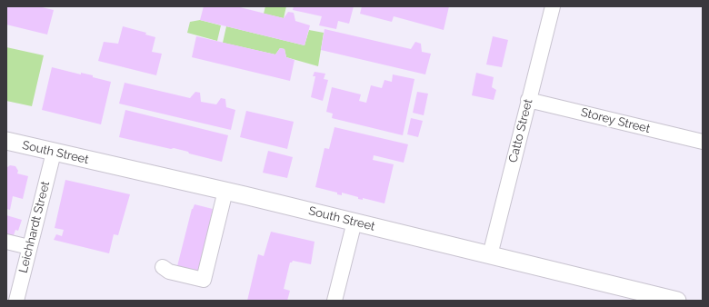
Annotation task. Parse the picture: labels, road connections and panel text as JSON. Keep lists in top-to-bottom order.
{
  "streets": {
    "street": [
      "Storey Street",
      "Catto Street",
      "South Street",
      "Leichhardt Street"
    ]
  },
  "crossings": [
    ["Storey Street", "Catto Street"],
    ["Catto Street", "South Street"],
    ["South Street", "Leichhardt Street"]
  ]
}
